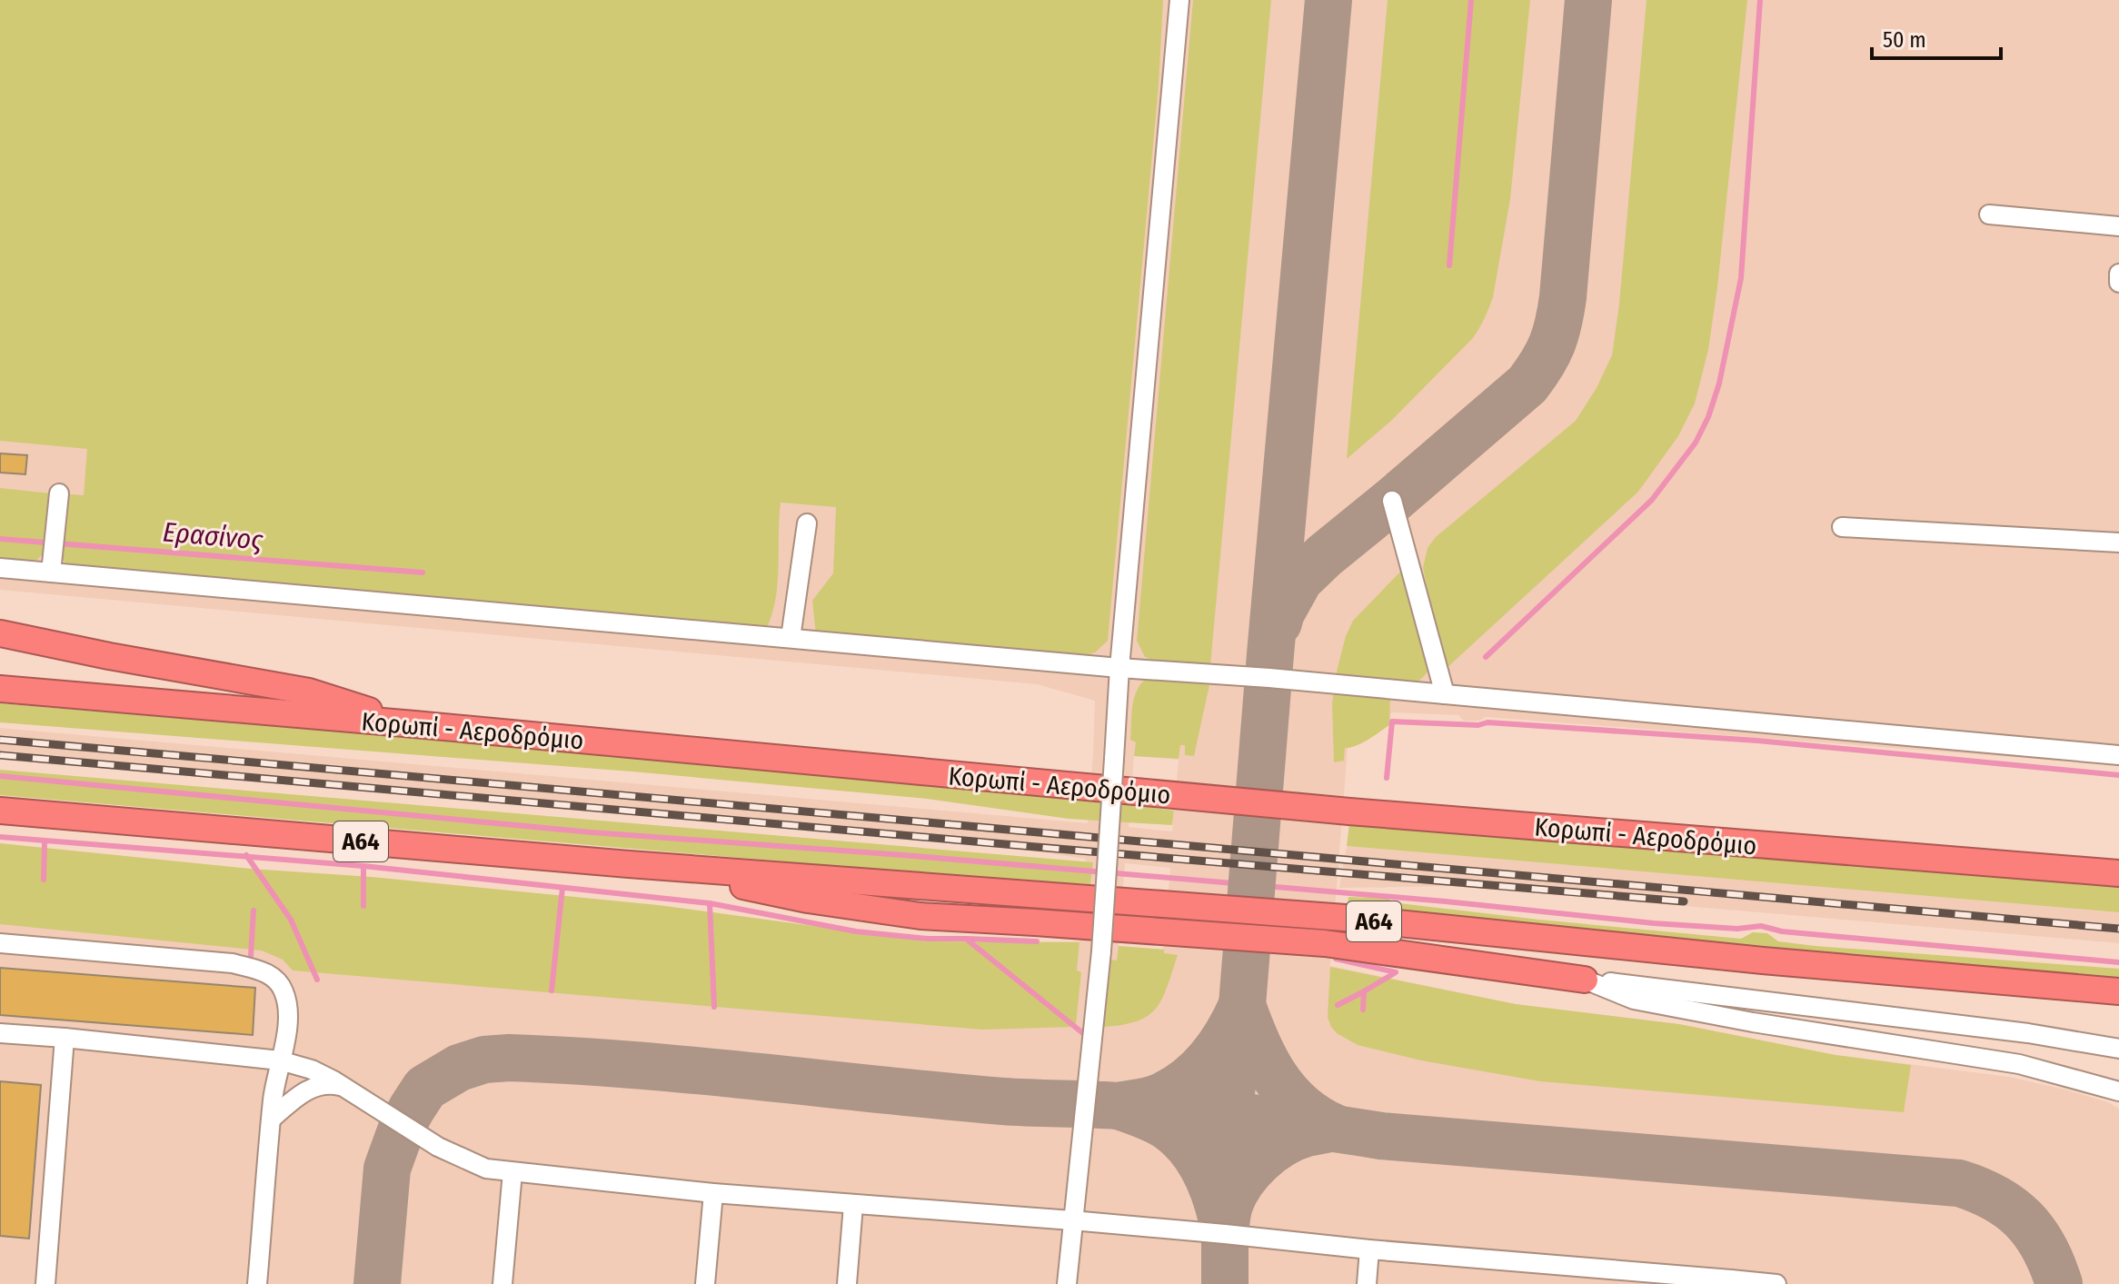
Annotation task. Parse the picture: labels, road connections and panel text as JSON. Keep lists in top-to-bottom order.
{
  "streets": {
    "highway": ["Κορωπί - Αεροδρόμιο", "Α64"]
  },
  "water": ["Ερασίνος"],
  "scale_bar": "50 m"
}
